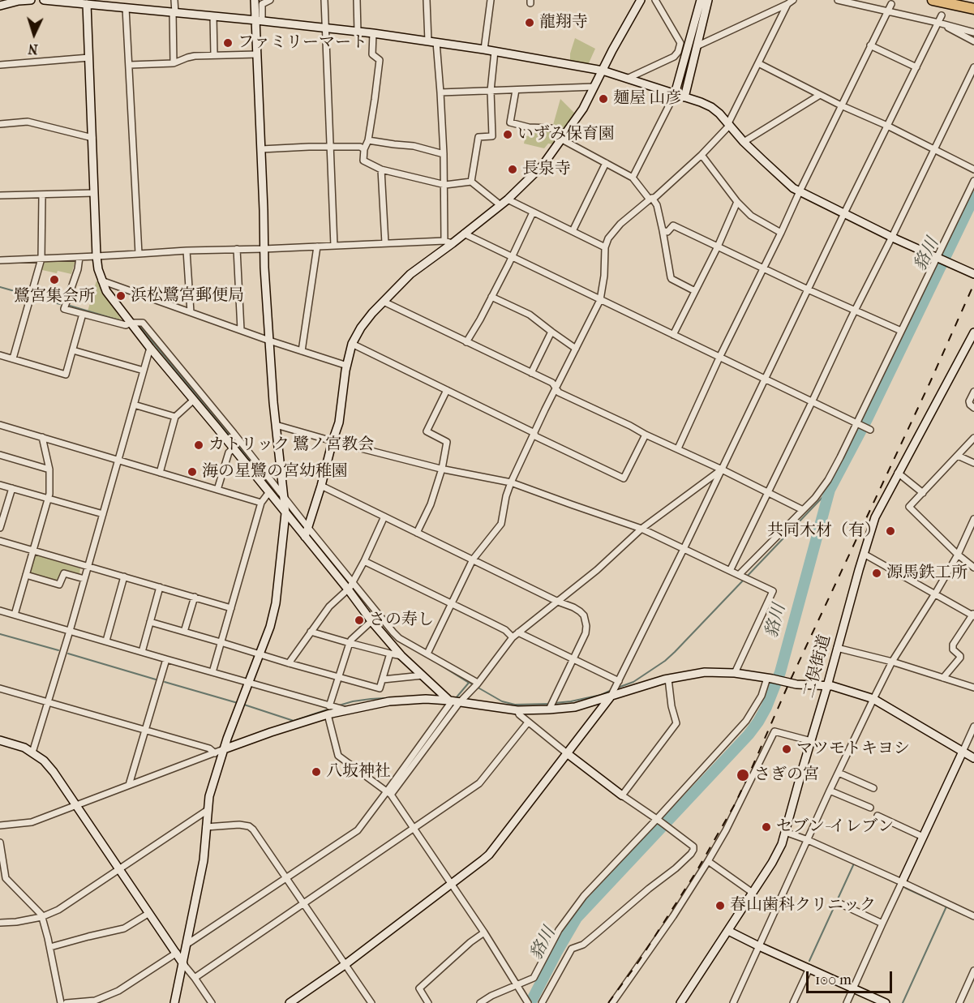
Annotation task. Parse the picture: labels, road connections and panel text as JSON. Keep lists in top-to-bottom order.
{
  "streets": {
    "street": ["二俣街道"]
  },
  "water": ["貉川"],
  "places": [
    "龍翔寺",
    "ファミリーマート",
    "麺屋 山彦",
    "いずみ保育園",
    "長泉寺",
    "鷺宮集会所",
    "浜松鷺宮郵便局",
    "カトリック 鷺ノ宮教会",
    "海の星鷺の宮幼稚園",
    "共同木材（有）",
    "源馬鉄工所",
    "さの寿し",
    "マツモトキヨシ",
    "八坂神社",
    "さぎの宮",
    "セブン-イレブン",
    "春山歯科クリニック"
  ],
  "scale_bar": "100 m",
  "north": "bottom"
}
